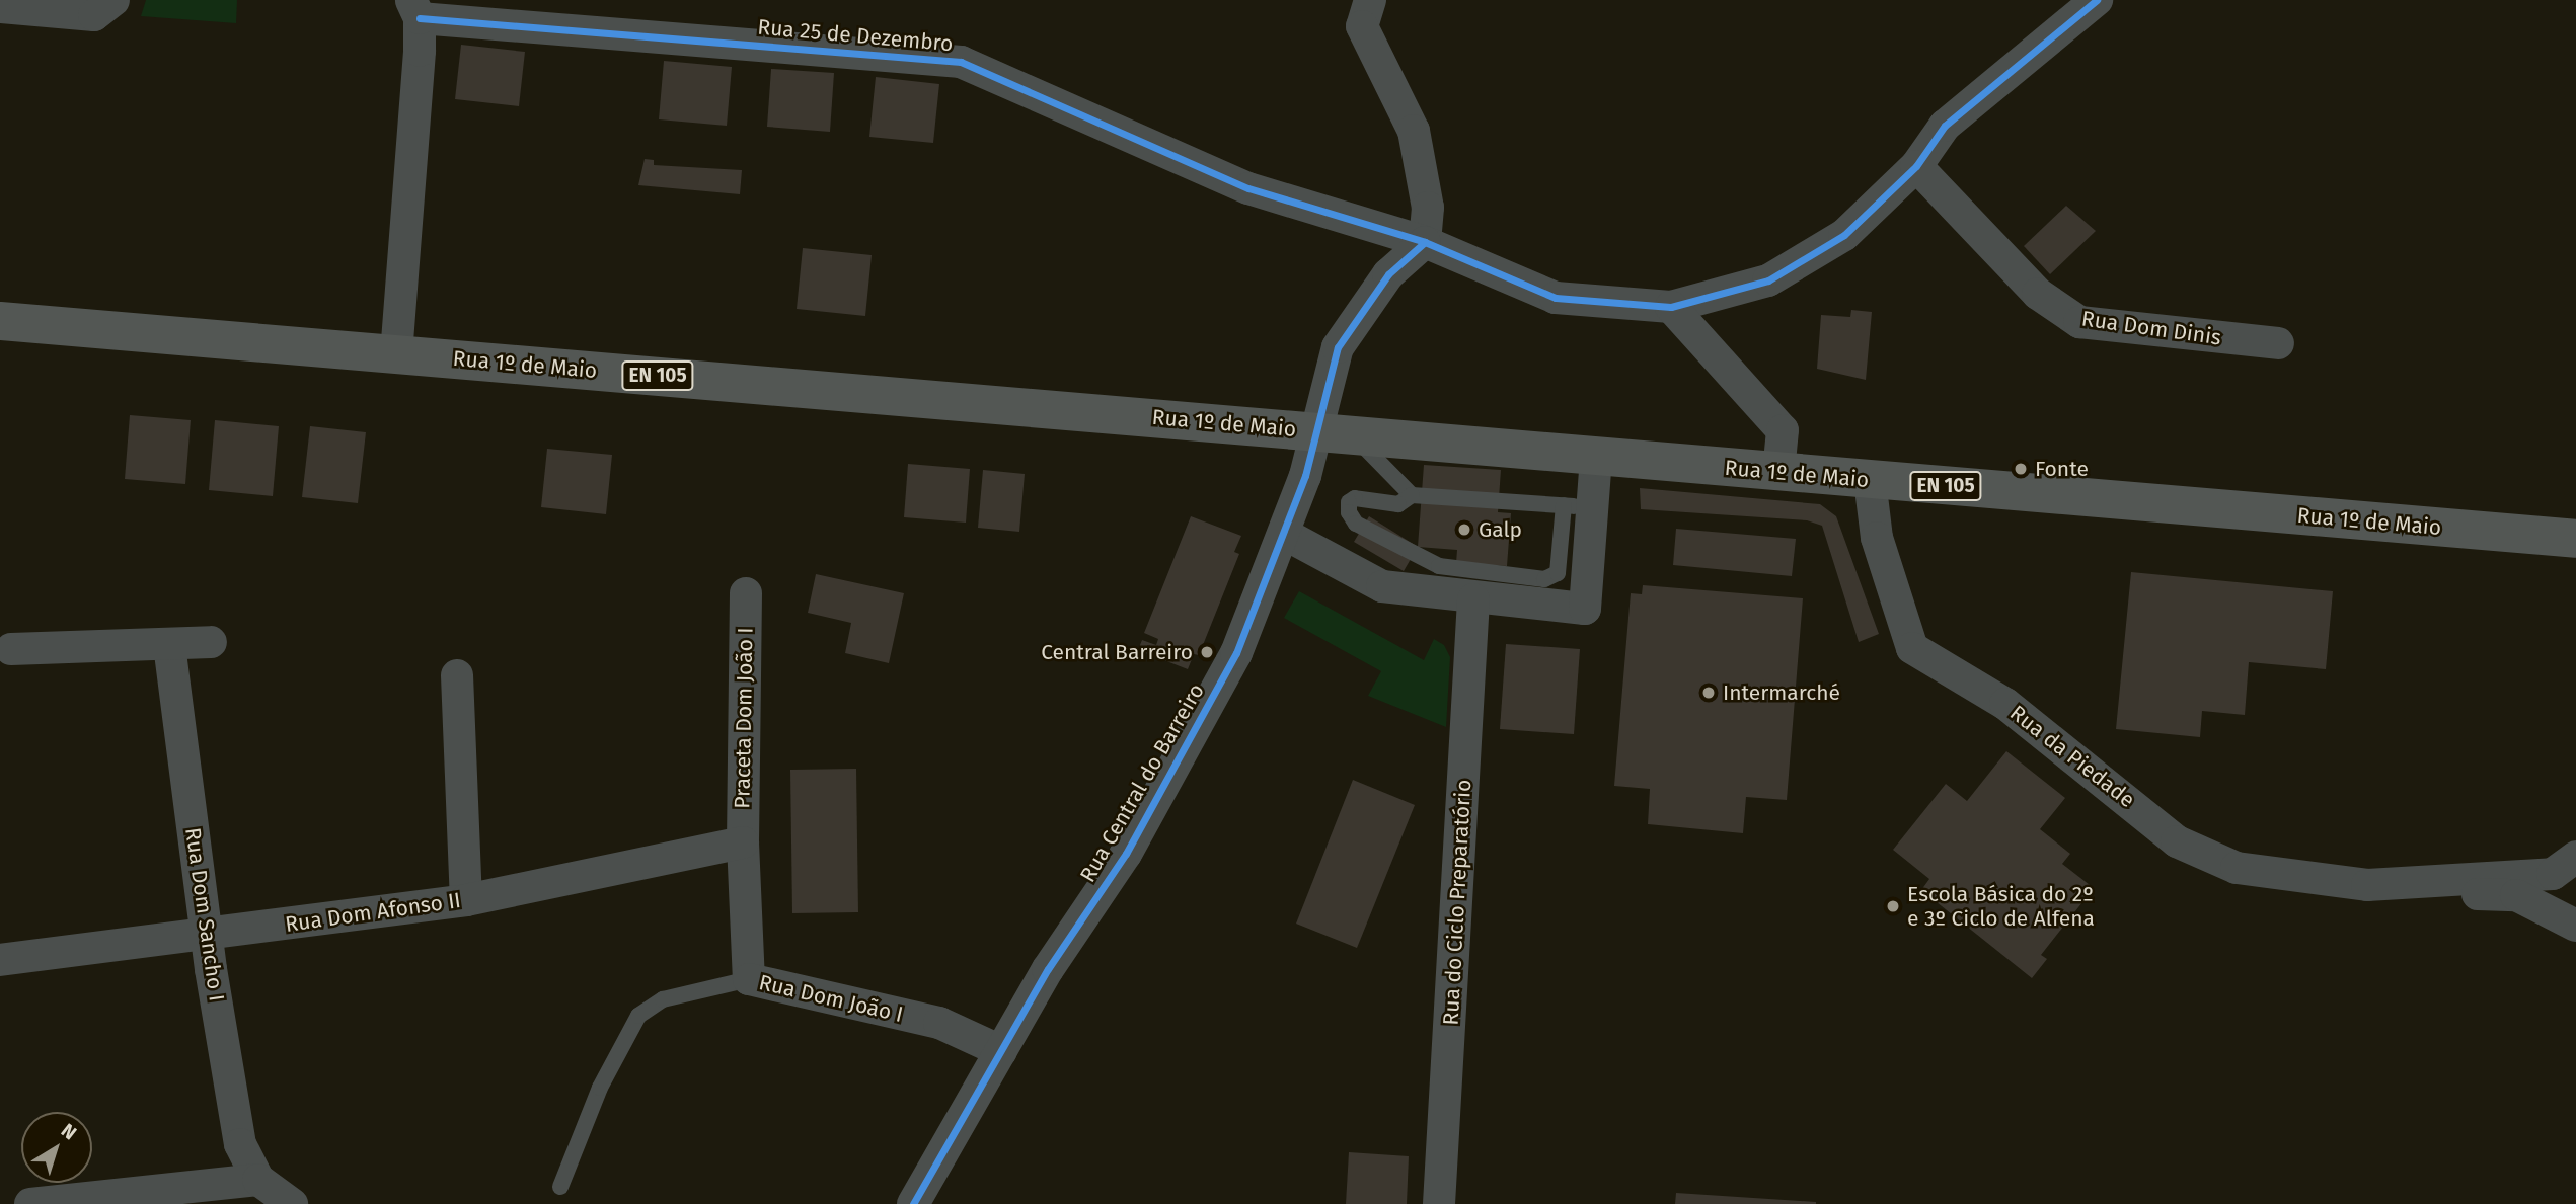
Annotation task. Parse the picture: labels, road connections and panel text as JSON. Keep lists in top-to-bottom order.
{
  "streets": {
    "main road": ["Rua 1º de Maio", "EN 105"],
    "street": [
      "Rua 25 de Dezembro",
      "Rua Dom Dinis",
      "Praceta Dom João I",
      "Rua da Piedade",
      "Rua Central do Barreiro",
      "Rua do Ciclo Preparatório",
      "Rua Dom Afonso II",
      "Rua Dom Sancho I",
      "Rua Dom João I"
    ]
  },
  "crossings": [
    ["Rua 25 de Dezembro", "Rua Dom Dinis"],
    ["Rua 25 de Dezembro", "Rua 1º de Maio"],
    ["Rua 25 de Dezembro", "Rua Central do Barreiro"],
    ["Rua 1º de Maio", "Rua da Piedade"],
    ["Rua 1º de Maio", "Rua Central do Barreiro"],
    ["Praceta Dom João I", "Rua Dom Afonso II"],
    ["Praceta Dom João I", "Rua Dom João I"],
    ["Rua Central do Barreiro", "Rua Dom João I"],
    ["Rua Dom Afonso II", "Rua Dom Sancho I"],
    ["Rua Dom Afonso II", "Rua Dom João I"]
  ],
  "places": [
    "Fonte",
    "Galp",
    "Central Barreiro",
    "Intermarché",
    "Escola Básica do 2º e 3º Ciclo de Alfena"
  ],
  "north": "top right"
}
